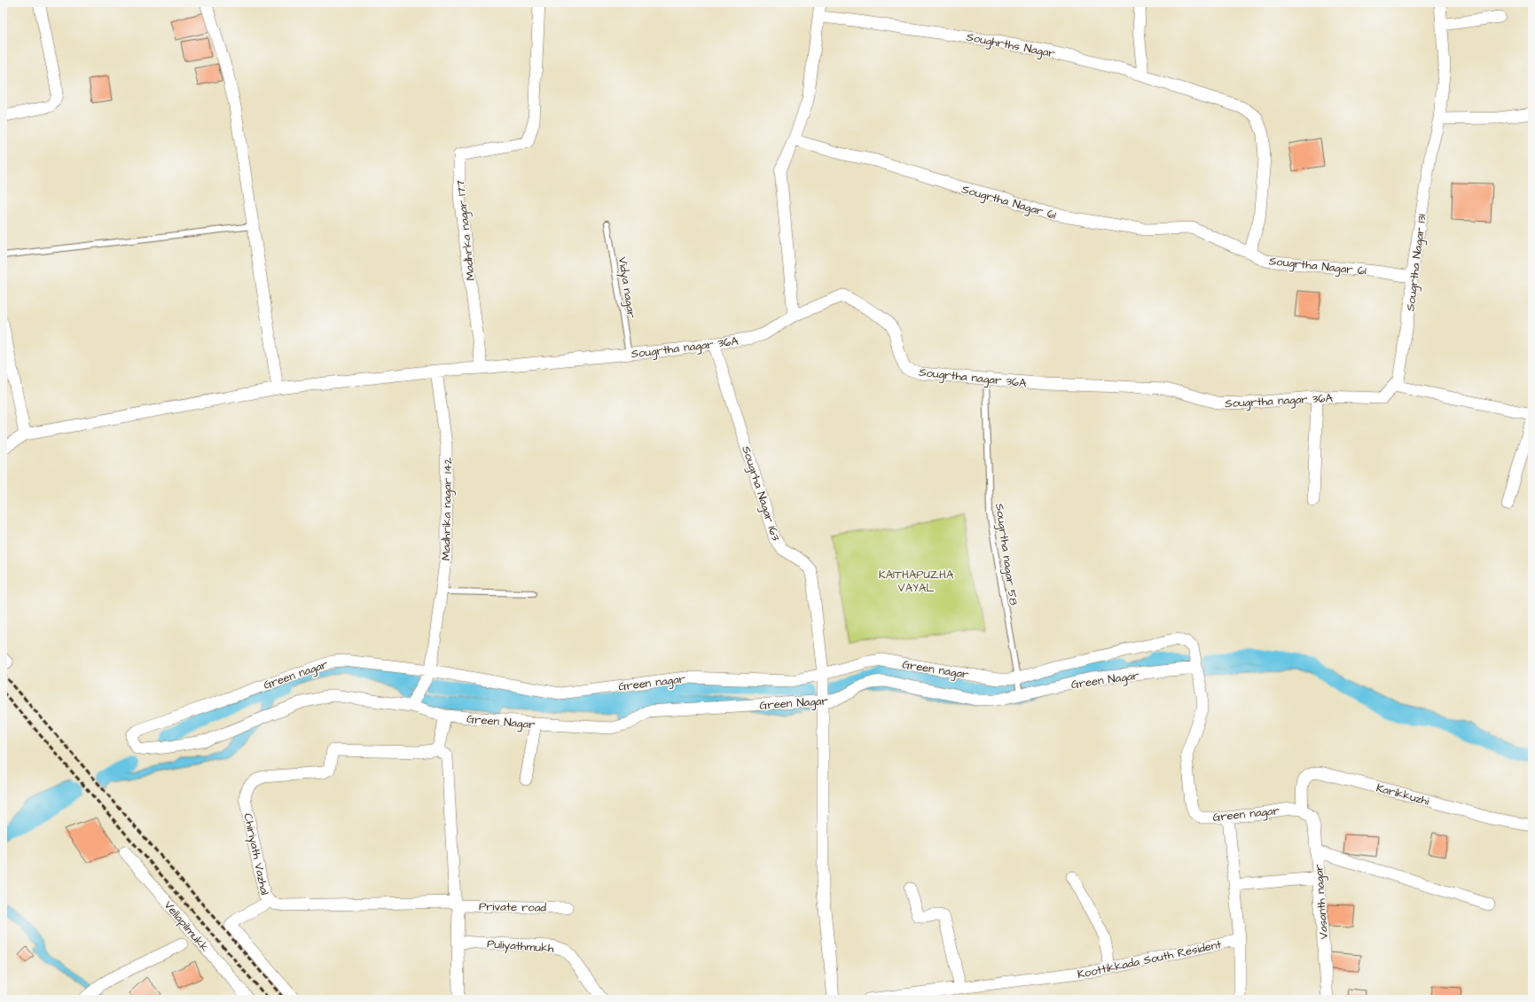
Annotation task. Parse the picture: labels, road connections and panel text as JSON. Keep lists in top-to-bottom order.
{
  "streets": {
    "street": [
      "Soughrths Nagar",
      "Sougrtha Nagar 61",
      "Madhrka nagar 177",
      "Sougrtha Nagar 131",
      "Sougrtha nagar 36A",
      "Sougrha Nagar 163",
      "Madhrika nagar 142",
      "Green nagar",
      "Green Nagar",
      "Karikkuzhi",
      "Chiriyath Vazhal",
      "Vasanth nagar",
      "Private road",
      "Vellapilmukk",
      "Puliyathmukh",
      "Koottikkada South Resident"
    ],
    "lane": ["Vidya nagar", "Sougrtha nagar 58"]
  },
  "crossings": [
    ["Soughrths Nagar", "Sougrtha Nagar 61"],
    ["Sougrtha Nagar 61", "Sougrtha Nagar 131"],
    ["Madhrka nagar 177", "Sougrtha nagar 36A"],
    ["Sougrtha Nagar 131", "Sougrtha nagar 36A"],
    ["Vidya nagar", "Sougrtha nagar 36A"],
    ["Sougrtha nagar 36A", "Sougrha Nagar 163"],
    ["Sougrtha nagar 36A", "Madhrika nagar 142"],
    ["Sougrtha nagar 36A", "Sougrtha nagar 58"],
    ["Sougrha Nagar 163", "Green nagar"],
    ["Sougrha Nagar 163", "Green Nagar"],
    ["Madhrika nagar 142", "Green nagar"],
    ["Madhrika nagar 142", "Green Nagar"],
    ["Sougrtha nagar 58", "Green nagar"],
    ["Green nagar", "Green Nagar"],
    ["Green nagar", "Karikkuzhi"],
    ["Green nagar", "Vasanth nagar"],
    ["Karikkuzhi", "Vasanth nagar"],
    ["Chiriyath Vazhal", "Private road"]
  ],
  "parks": ["KAITHAPUZHA VAYAL"]
}
